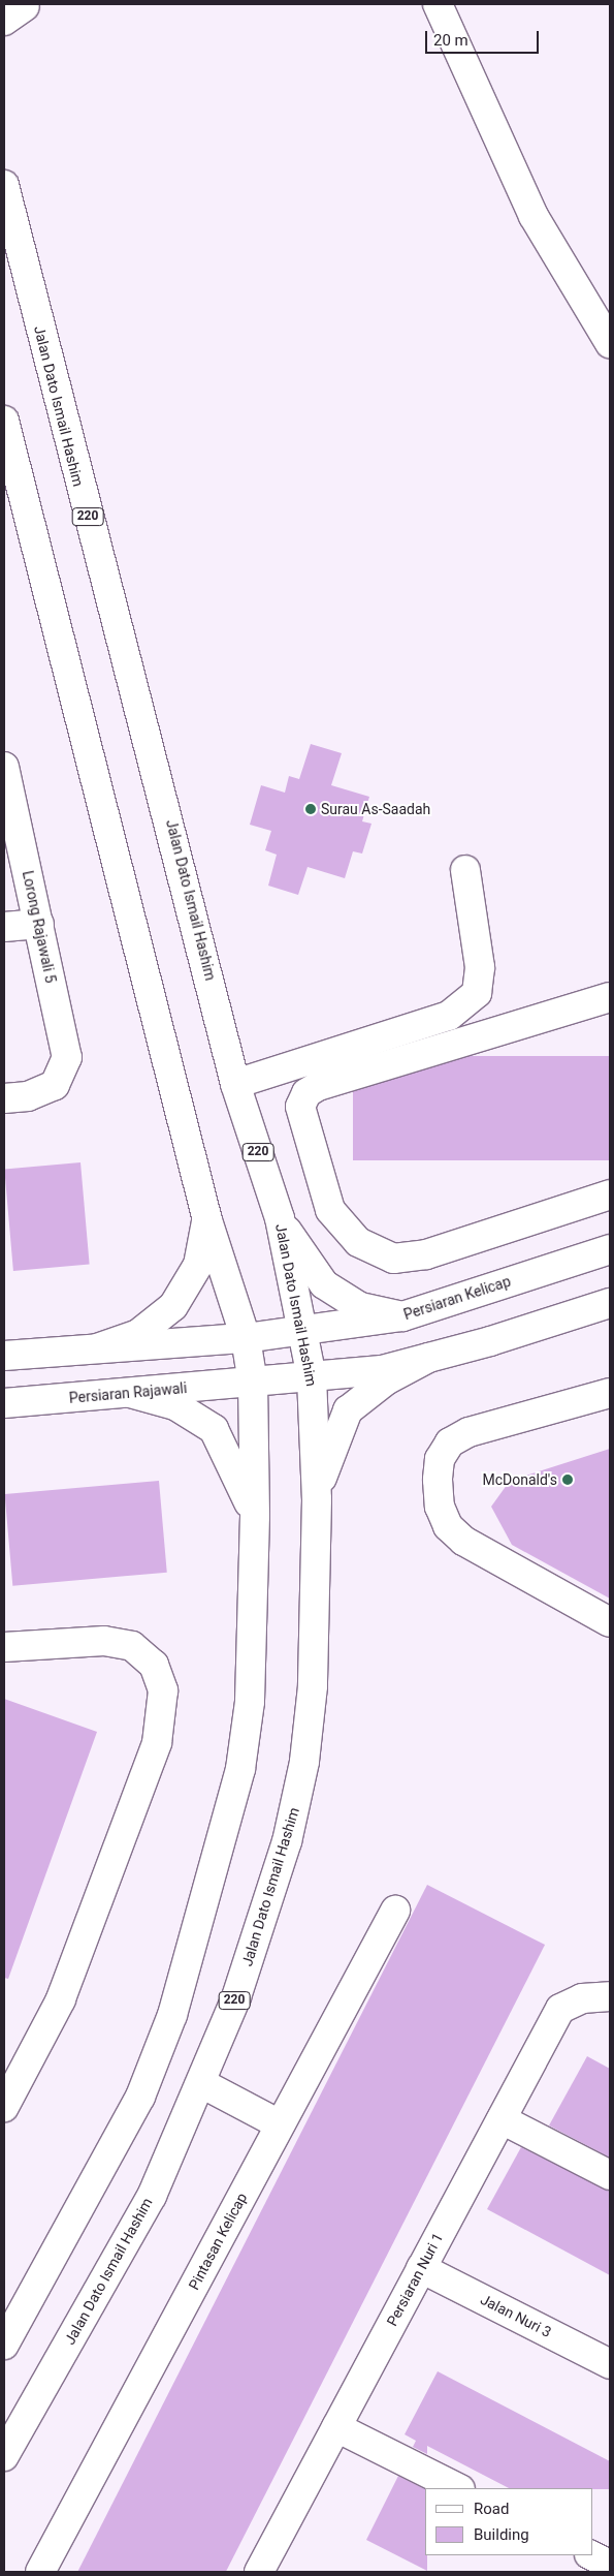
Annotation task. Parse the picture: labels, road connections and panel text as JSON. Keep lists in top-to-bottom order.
{
  "streets": {
    "main road": [
      "Jalan Dato Ismail Hashim",
      "220",
      "Lorong Rajawali 5",
      "Persiaran Kelicap",
      "Persiaran Rajawali",
      "Pintasan Kelicap",
      "Persiaran Nuri 1",
      "Jalan Nuri 3"
    ]
  },
  "crossings": [
    ["Jalan Dato Ismail Hashim", "Persiaran Kelicap"],
    ["Jalan Dato Ismail Hashim", "Persiaran Rajawali"],
    ["Persiaran Nuri 1", "Jalan Nuri 3"]
  ],
  "places": ["Surau As-Saadah", "McDonald's"],
  "legend": ["Road", "Building"],
  "scale_bar": "20 m"
}
